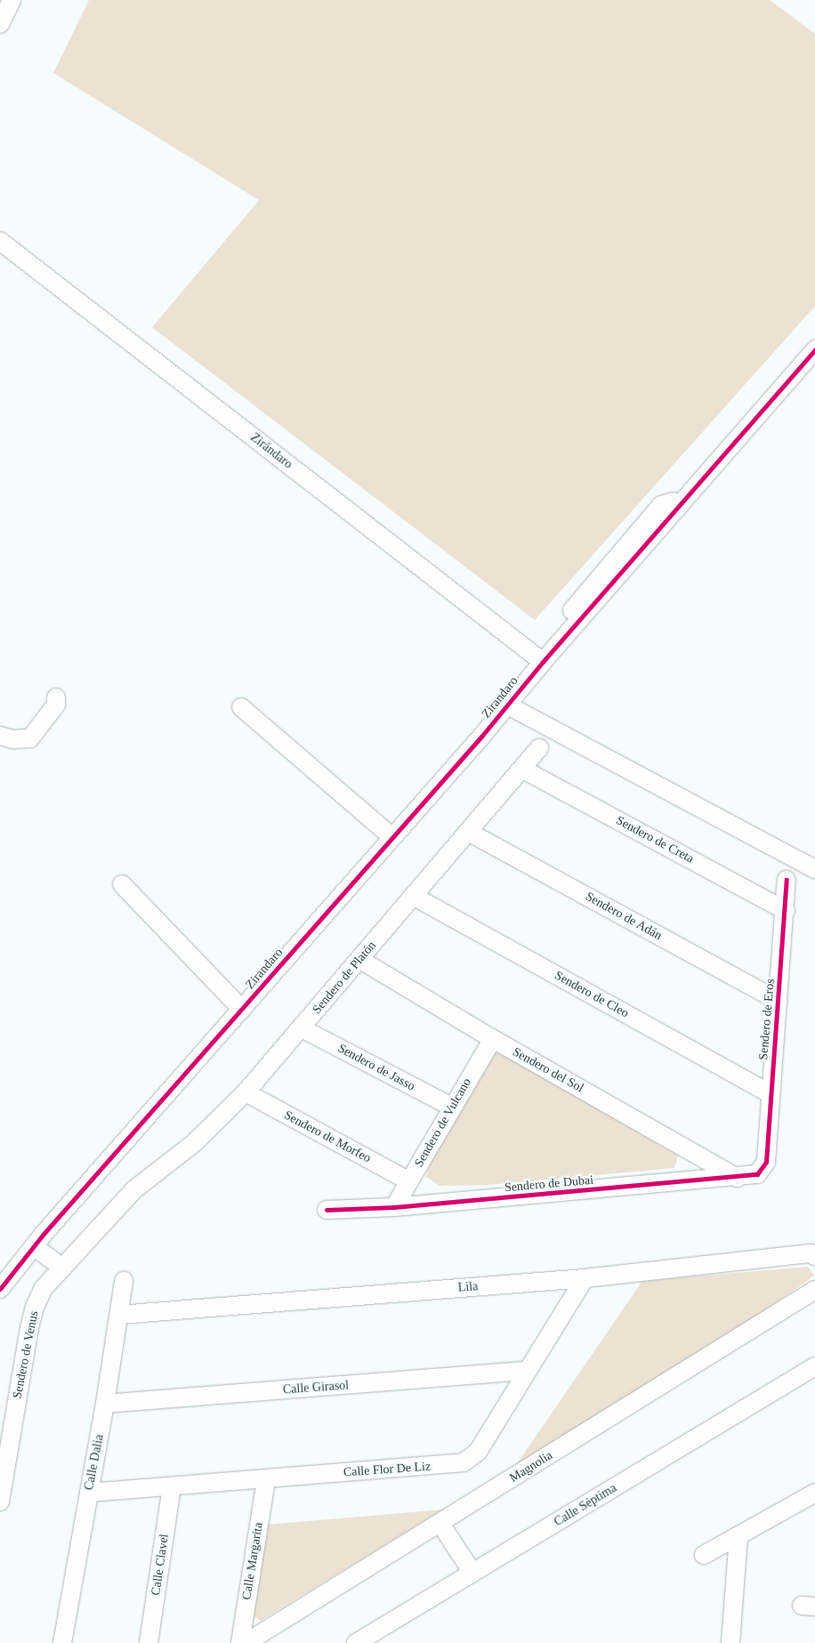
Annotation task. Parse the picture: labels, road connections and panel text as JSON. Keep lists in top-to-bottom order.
{
  "streets": {
    "street": [
      "Zirándaro",
      "Zirandaro",
      "Sendero de Creta",
      "Sendero de Adán",
      "Sendero de Platón",
      "Sendero de Cleo",
      "Sendero de Eros",
      "Sendero de Jasso",
      "Sendero del Sol",
      "Sendero de Vulcano",
      "Sendero de Morfeo",
      "Sendero de Dubai",
      "Lila",
      "Sendero de Venus",
      "Calle Girasol",
      "Calle Dalia",
      "Magnolia",
      "Calle Flor De Liz",
      "Calle Séptima",
      "Calle Margarita",
      "Calle Clavel"
    ]
  },
  "crossings": [
    ["Zirándaro", "Zirandaro"],
    ["Sendero de Creta", "Sendero de Platón"],
    ["Sendero de Creta", "Sendero de Eros"],
    ["Sendero de Adán", "Sendero de Platón"],
    ["Sendero de Adán", "Sendero de Eros"],
    ["Sendero de Platón", "Sendero de Cleo"],
    ["Sendero de Platón", "Sendero de Jasso"],
    ["Sendero de Platón", "Sendero del Sol"],
    ["Sendero de Platón", "Sendero de Morfeo"],
    ["Sendero de Platón", "Sendero de Venus"],
    ["Sendero de Cleo", "Sendero de Eros"],
    ["Sendero de Eros", "Sendero de Dubai"],
    ["Sendero de Jasso", "Sendero de Vulcano"],
    ["Sendero del Sol", "Sendero de Vulcano"],
    ["Sendero del Sol", "Sendero de Dubai"],
    ["Sendero de Vulcano", "Sendero de Morfeo"],
    ["Sendero de Vulcano", "Sendero de Dubai"],
    ["Lila", "Calle Dalia"],
    ["Lila", "Calle Flor De Liz"],
    ["Calle Girasol", "Calle Dalia"],
    ["Calle Girasol", "Calle Flor De Liz"],
    ["Calle Dalia", "Calle Flor De Liz"],
    ["Calle Flor De Liz", "Calle Margarita"],
    ["Calle Flor De Liz", "Calle Clavel"]
  ]
}
